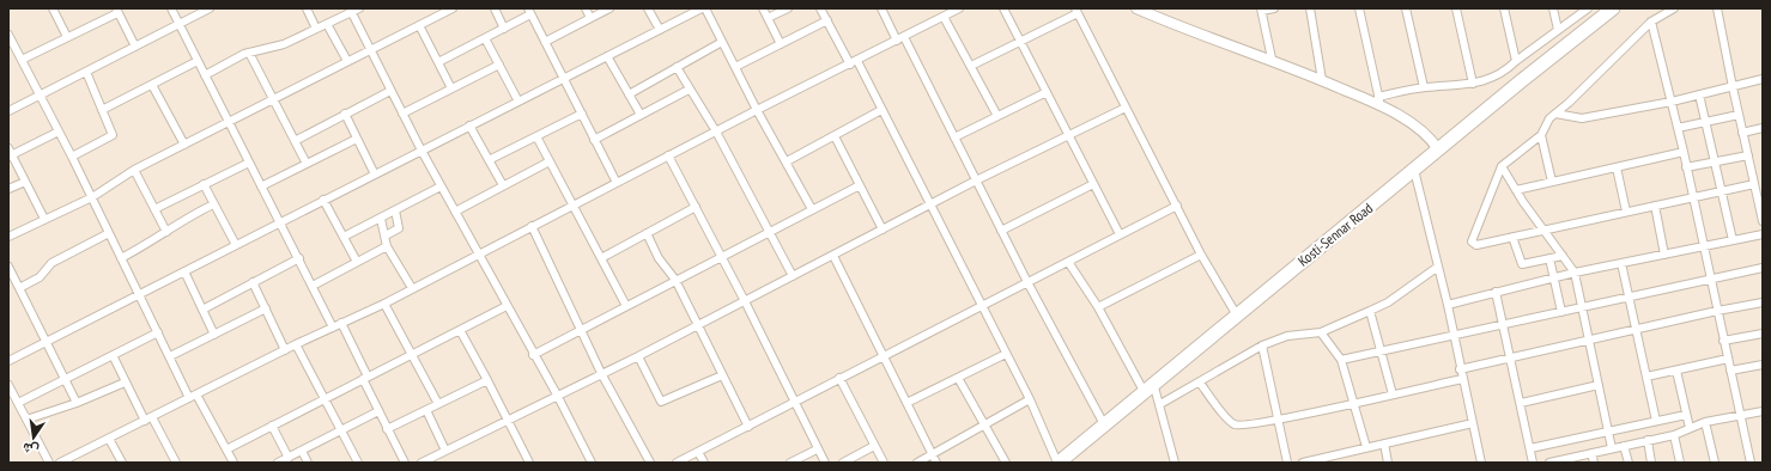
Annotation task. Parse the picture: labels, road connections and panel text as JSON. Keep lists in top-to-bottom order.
{
  "streets": {
    "highway": ["Kosti-Sennar Road"]
  },
  "north": "bottom"
}
